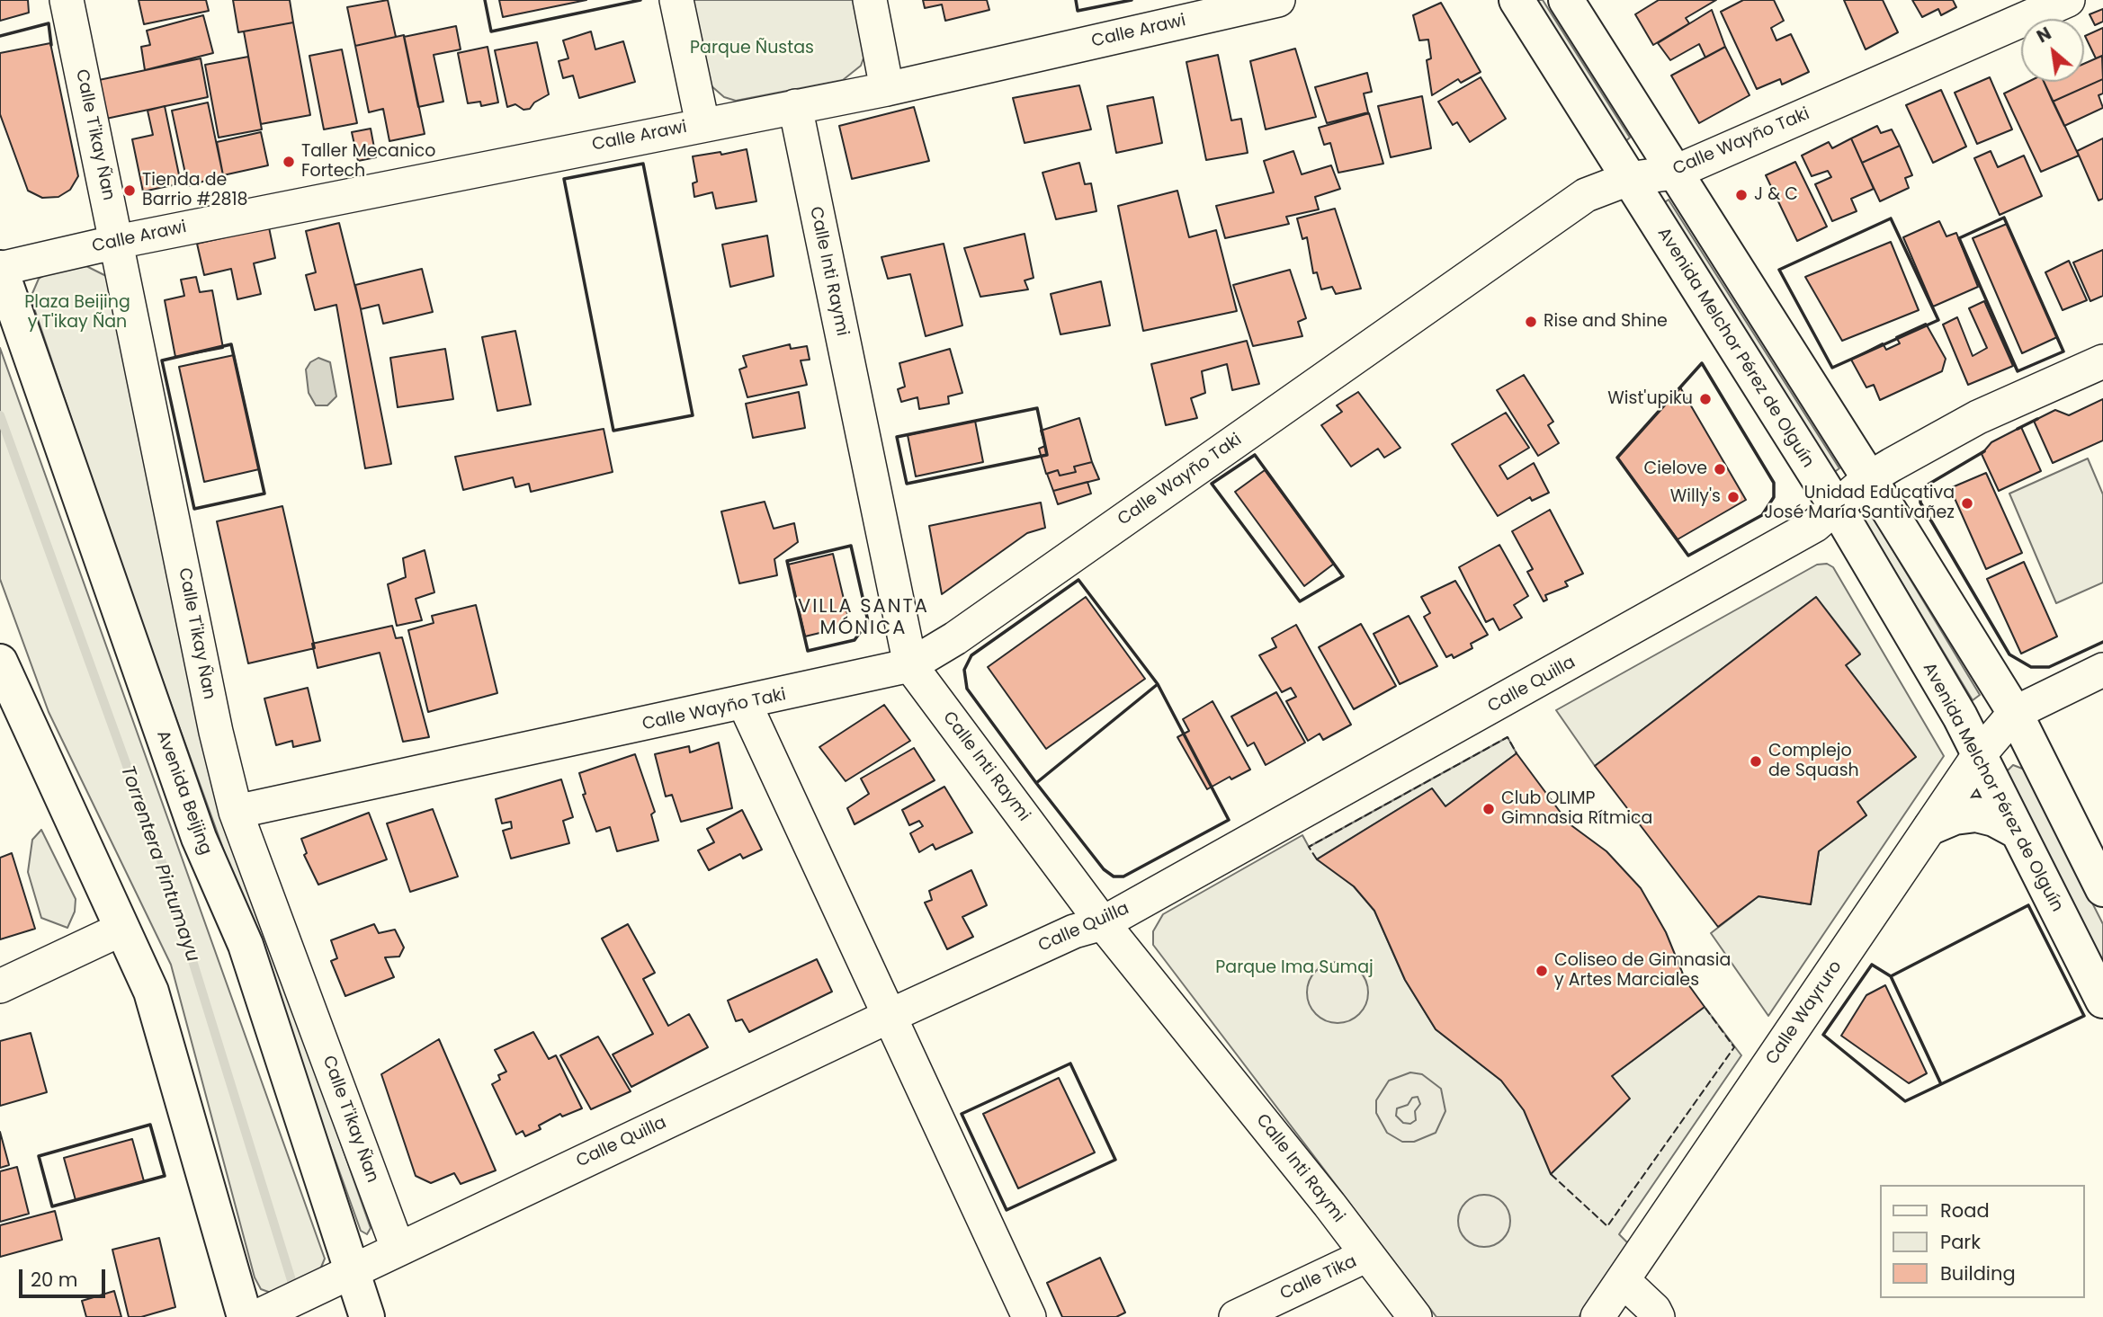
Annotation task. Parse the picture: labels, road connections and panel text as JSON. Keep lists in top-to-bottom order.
{
  "streets": {
    "main road": ["Avenida Melchor Pérez de Olguín", "Avenida Beijing"],
    "street": [
      "Calle Arawi",
      "Calle T'ikay Ñan",
      "Calle Wayño Taki",
      "Calle Inti Raymi",
      "Calle Quilla",
      "Calle Wayruro",
      "Calle Tika"
    ]
  },
  "crossings": [
    ["Calle Arawi", "Calle T'ikay Ñan"],
    ["Calle Arawi", "Calle Inti Raymi"],
    ["Calle Arawi", "Avenida Beijing"],
    ["Calle T'ikay Ñan", "Calle Wayño Taki"],
    ["Calle T'ikay Ñan", "Calle Quilla"],
    ["Calle Wayño Taki", "Calle Inti Raymi"],
    ["Calle Wayño Taki", "Avenida Melchor Pérez de Olguín"],
    ["Calle Inti Raymi", "Calle Quilla"],
    ["Calle Inti Raymi", "Calle Tika"],
    ["Avenida Melchor Pérez de Olguín", "Calle Quilla"],
    ["Avenida Melchor Pérez de Olguín", "Calle Wayruro"],
    ["Calle Quilla", "Avenida Beijing"]
  ],
  "districts": ["VILLA SANTA MÓNICA"],
  "water": ["Torrentera Pintumayu"],
  "parks": ["Parque Ñustas", "Plaza Beijing y T'ikay Ñan", "Parque Ima Sumaj"],
  "places": [
    "Taller Mecanico Fortech",
    "Tienda de Barrio #2818",
    "J & C",
    "Rise and Shine",
    "Wist'upiku",
    "Cielove",
    "Willy's",
    "Unidad Educativa José María Santivañez",
    "Complejo de Squash",
    "Club OLIMP Gimnasia Rítmica",
    "Coliseo de Gimnasia y Artes Marciales"
  ],
  "legend": ["Road", "Park", "Building"],
  "scale_bar": "20 m",
  "north": "top left"
}
